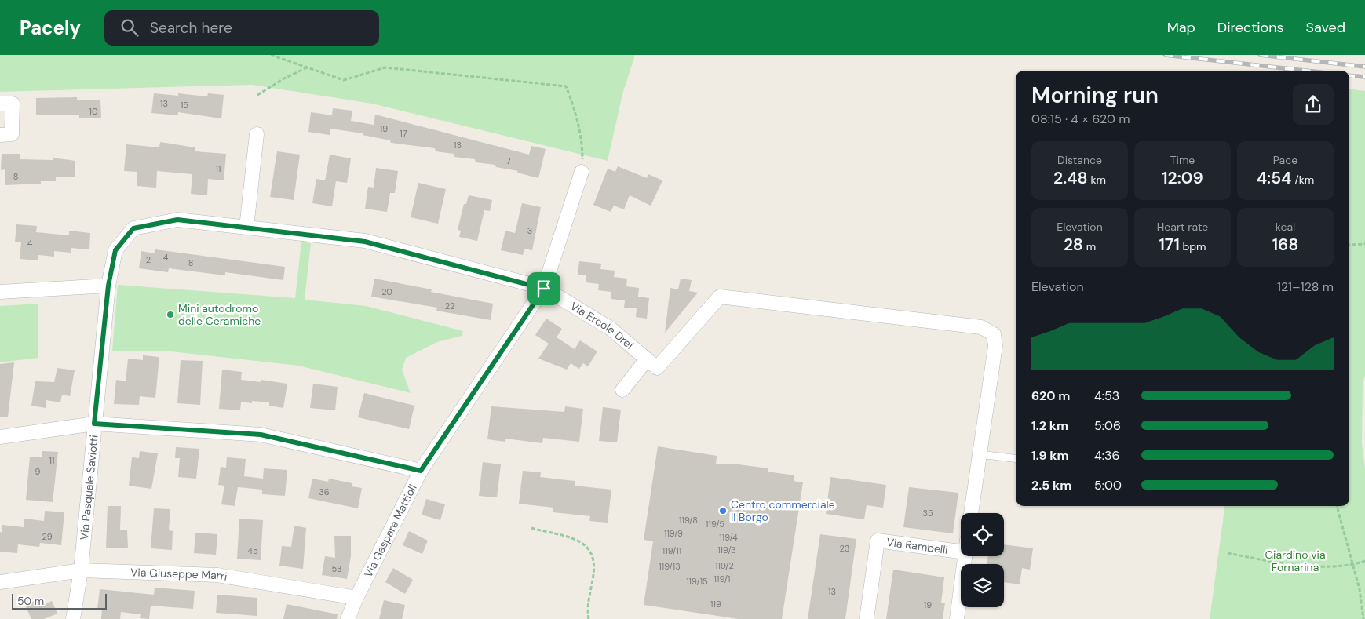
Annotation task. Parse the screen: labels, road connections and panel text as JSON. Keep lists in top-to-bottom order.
{
  "streets": {
    "street": [
      "Via Ercole Drei",
      "Via Pasquale Saviotti",
      "Via Gaspare Mattioli",
      "Via Rambelli",
      "Via Giuseppe Marri"
    ]
  },
  "crossings": [
    ["Via Ercole Drei", "Via Pasquale Saviotti"],
    ["Via Ercole Drei", "Via Gaspare Mattioli"],
    ["Via Pasquale Saviotti", "Via Giuseppe Marri"],
    ["Via Gaspare Mattioli", "Via Giuseppe Marri"]
  ],
  "parks": ["Giardino via Fornarina"],
  "places": ["Mini autodromo delle Ceramiche", "Centro commerciale Il Borgo"],
  "house_numbers": [
    "13",
    "15",
    "10",
    "19",
    "17",
    "13",
    "7",
    "11",
    "8",
    "3",
    "4",
    "4",
    "2",
    "8",
    "20",
    "22",
    "11",
    "9",
    "36",
    "35",
    "119/8",
    "119/5",
    "119/9",
    "29",
    "119/4",
    "23",
    "119/3",
    "45",
    "119/11",
    "119/2",
    "119/13",
    "53",
    "119/1",
    "119/15",
    "13",
    "119",
    "19"
  ],
  "scale_bar": "50 m",
  "page": {
    "header": "Pacely",
    "search": "Search here",
    "nav": ["Map", "Directions", "Saved"],
    "heading": ["Morning run", "08:15 · 4 × 620 m"],
    "stats": [
      ["Distance", "2.48 km"],
      ["Time", "12:09"],
      ["Pace", "4:54 /km"],
      ["Elevation", "28 m"],
      ["Heart rate", "171 bpm"],
      ["kcal", "168"]
    ],
    "chart": ["Elevation", "121–128 m"],
    "list": [
      {
        "name": "620 m",
        "note": "4:53"
      },
      {
        "name": "1.2 km",
        "note": "5:06"
      },
      {
        "name": "1.9 km",
        "note": "4:36"
      },
      {
        "name": "2.5 km",
        "note": "5:00"
      }
    ],
    "scale": "50 m"
  }
}
